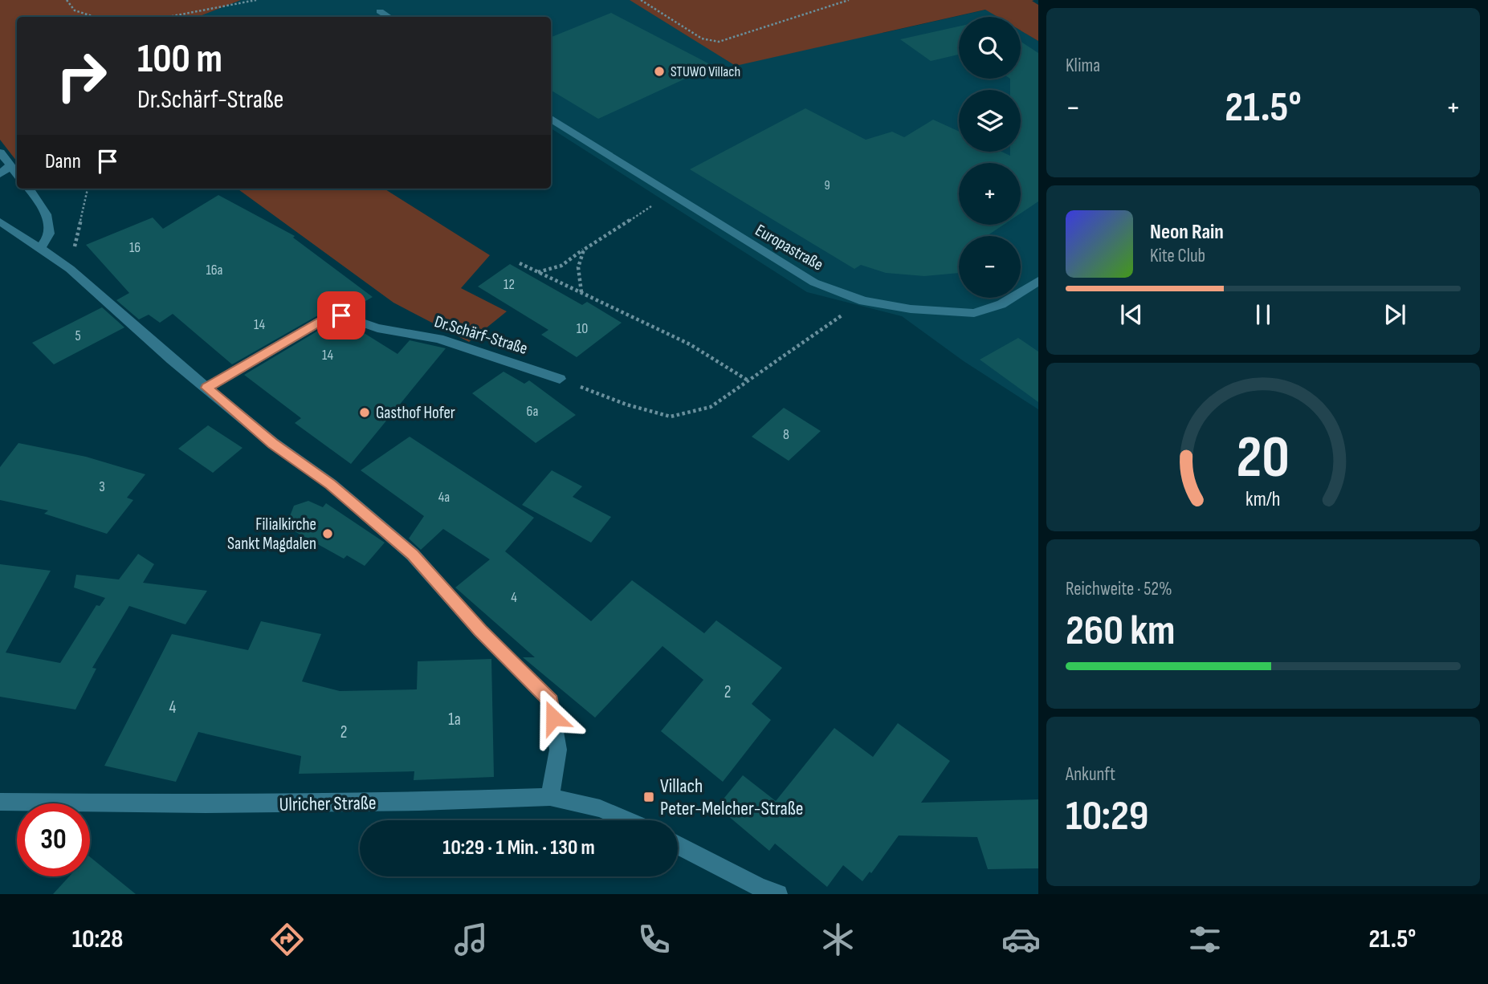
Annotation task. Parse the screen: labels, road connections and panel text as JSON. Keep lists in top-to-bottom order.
{
  "streets": {
    "street": ["Europastraße", "Dr.Schärf-Straße", "Ulricher Straße"]
  },
  "places": {
    "other": ["STUWO Villach", "Gasthof Hofer", "Filialkirche Sankt Magdalen"],
    "transit": ["Villach Peter-Melcher-Straße"]
  },
  "house_numbers": [
    "9",
    "16",
    "16a",
    "12",
    "14",
    "10",
    "5",
    "14",
    "6a",
    "8",
    "3",
    "4a",
    "4",
    "2",
    "4",
    "1a",
    "2"
  ],
  "page": {
    "tile": [
      "Klima",
      ["Reichweite · 52%", "260 km"],
      ["Ankunft", "10:29"]
    ],
    "map_buttons": ["+", "−"],
    "turn": ["100 m", "Dr.Schärf-Straße"],
    "heat": ["−", "21.5°", "+"],
    "then": "Dann",
    "song": ["Neon Rain", "Kite Club"],
    "limit": "30",
    "trip": "10:29 · 1 Min. · 130 m",
    "tabs": ["10:28", "21.5°"],
    "gauge": ["20", "km/h"]
  }
}
